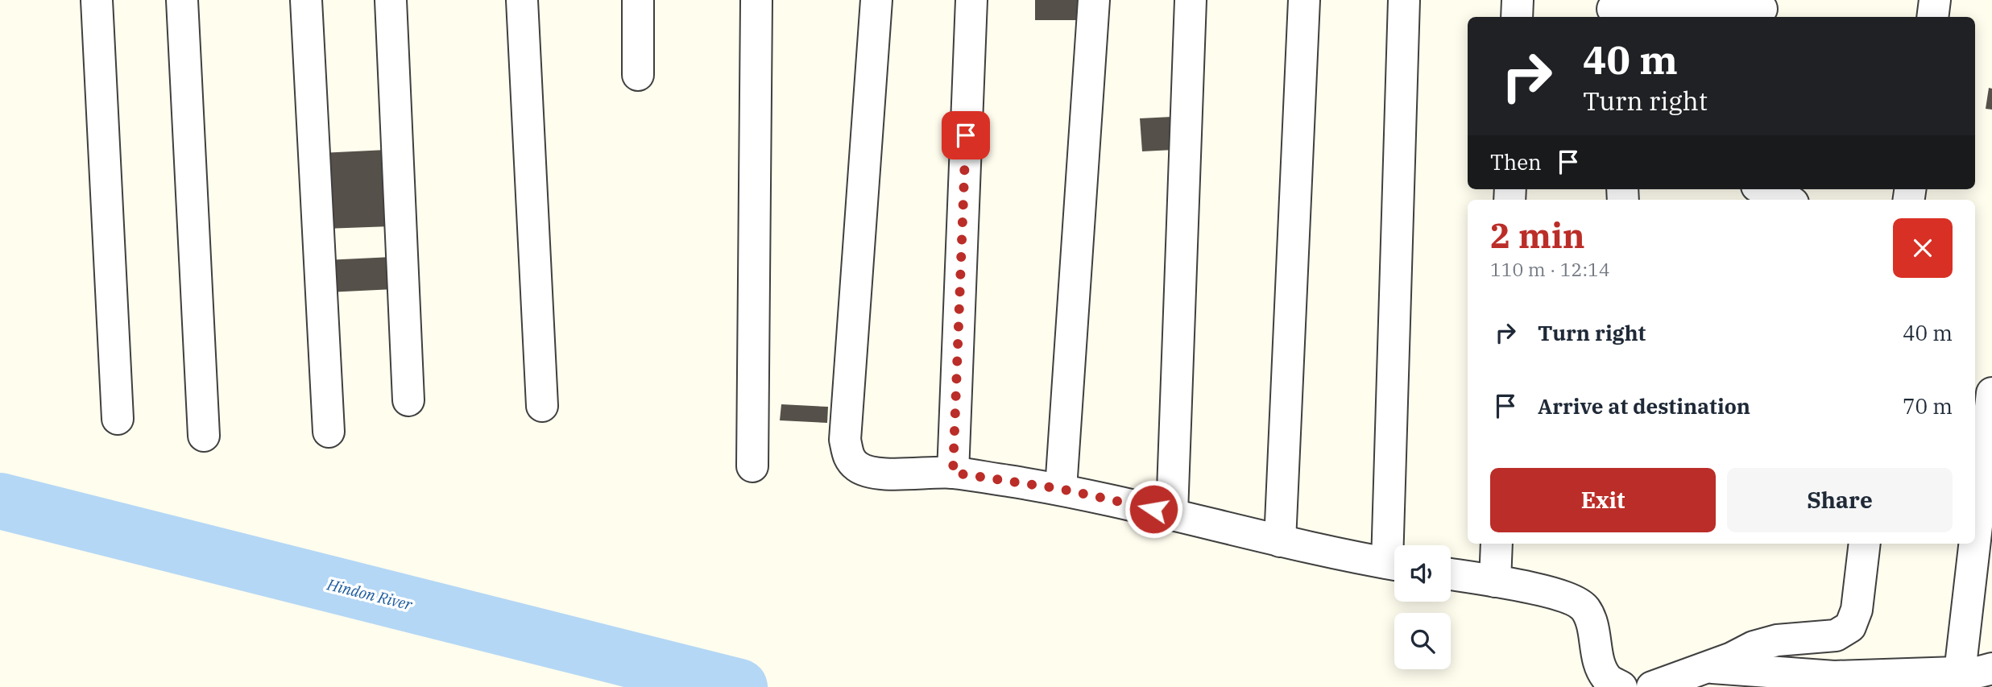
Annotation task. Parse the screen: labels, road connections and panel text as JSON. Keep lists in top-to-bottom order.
{
  "water": ["Hindon River"],
  "page": {
    "turn": ["40 m", "Turn right"],
    "then": "Then",
    "heading": ["2 min", "110 m · 12:14"],
    "list": [
      {
        "name": "Turn right",
        "value": "40 m"
      },
      {
        "name": "Arrive at destination",
        "value": "70 m"
      }
    ],
    "buttons": ["Exit", "Share"]
  }
}
